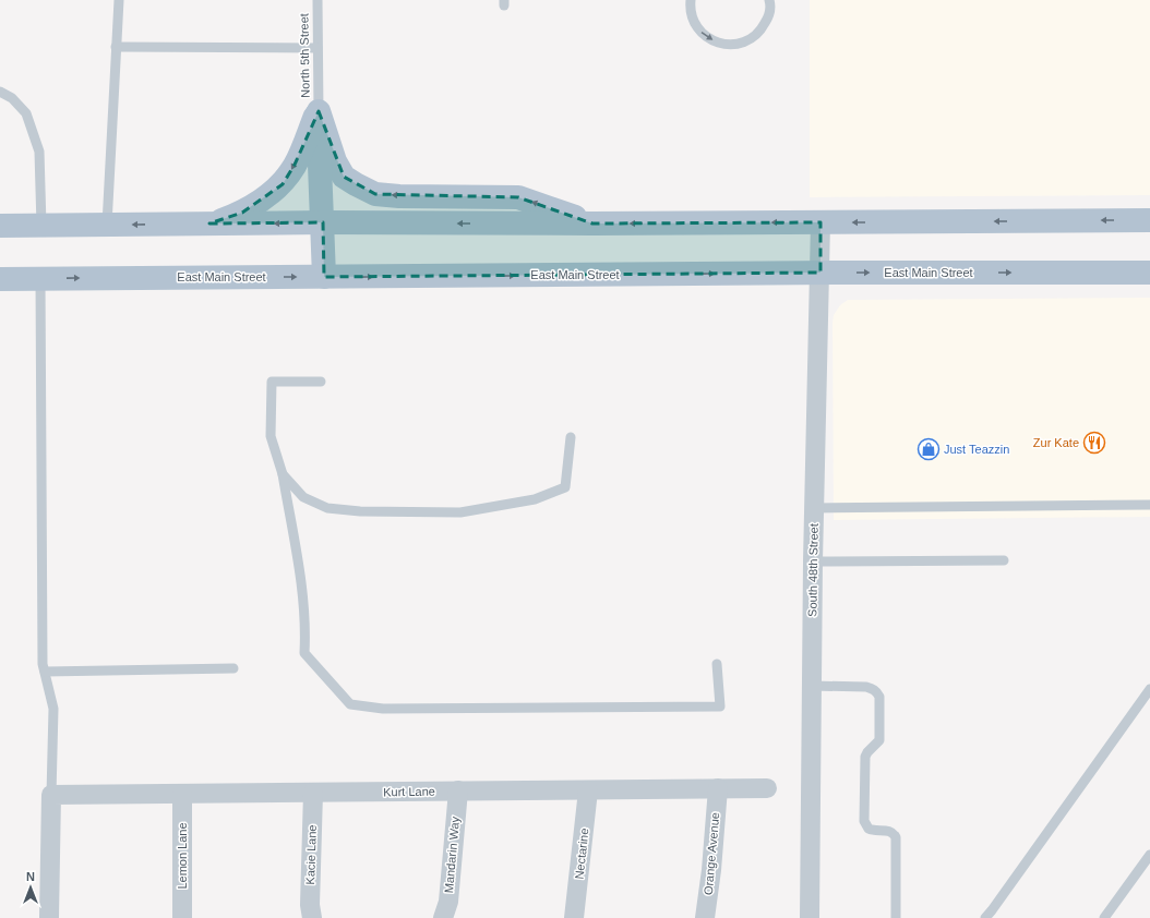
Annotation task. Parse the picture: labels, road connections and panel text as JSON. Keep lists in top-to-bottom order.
{
  "streets": {
    "main road": ["East Main Street"],
    "street": [
      "South 48th Street",
      "Kurt Lane",
      "Nectarine",
      "Orange Avenue",
      "Kacie Lane",
      "Mandarin Way",
      "Lemon Lane"
    ],
    "lane": ["North 5th Street"]
  },
  "crossings": [
    ["East Main Street", "South 48th Street"],
    ["Kurt Lane", "Nectarine"],
    ["Kurt Lane", "Orange Avenue"],
    ["Kurt Lane", "Kacie Lane"],
    ["Kurt Lane", "Mandarin Way"],
    ["Kurt Lane", "Lemon Lane"]
  ],
  "places": {
    "restaurant": ["Zur Kate"],
    "shop": ["Just Teazzin"]
  },
  "north": "top"
}
